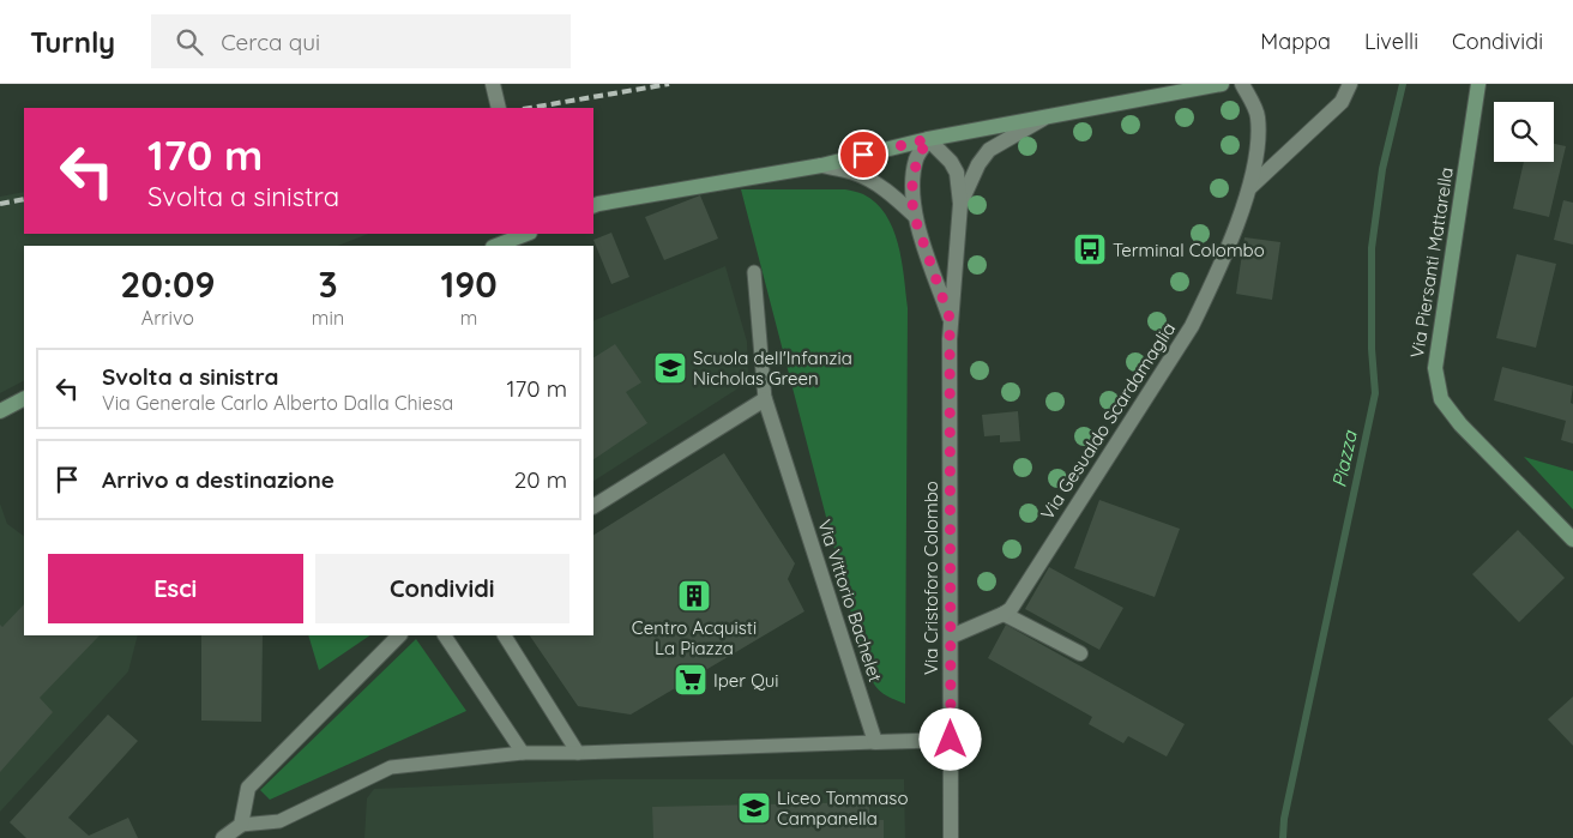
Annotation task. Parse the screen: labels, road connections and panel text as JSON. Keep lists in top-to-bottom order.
{
  "streets": {
    "street": [
      "Via Piersanti Mattarella",
      "Via Gesualdo Scardamaglia",
      "Via Cristoforo Colombo",
      "Via Vittorio Bachelet"
    ]
  },
  "crossings": [
    ["Via Gesualdo Scardamaglia", "Via Cristoforo Colombo"]
  ],
  "water": ["Piazza"],
  "places": {
    "bus stop": ["Terminal Colombo"],
    "school or university": ["Scuola dell'Infanzia Nicholas Green", "Liceo Tommaso Campanella"],
    "building": ["Centro Acquisti La Piazza"],
    "supermarket": ["Iper Qui"]
  },
  "page": {
    "header": "Turnly",
    "search": "Cerca qui",
    "nav": ["Mappa", "Livelli", "Condividi"],
    "turn": ["170 m", "Svolta a sinistra"],
    "eta": [
      "20:09",
      "Arrivo",
      "3",
      "min",
      "190",
      "m"
    ],
    "list": [
      {
        "name": "Svolta a sinistra",
        "note": "Via Generale Carlo Alberto Dalla Chiesa",
        "value": "170 m"
      },
      {
        "name": "Arrivo a destinazione",
        "value": "20 m"
      }
    ],
    "buttons": ["Esci", "Condividi"]
  }
}
